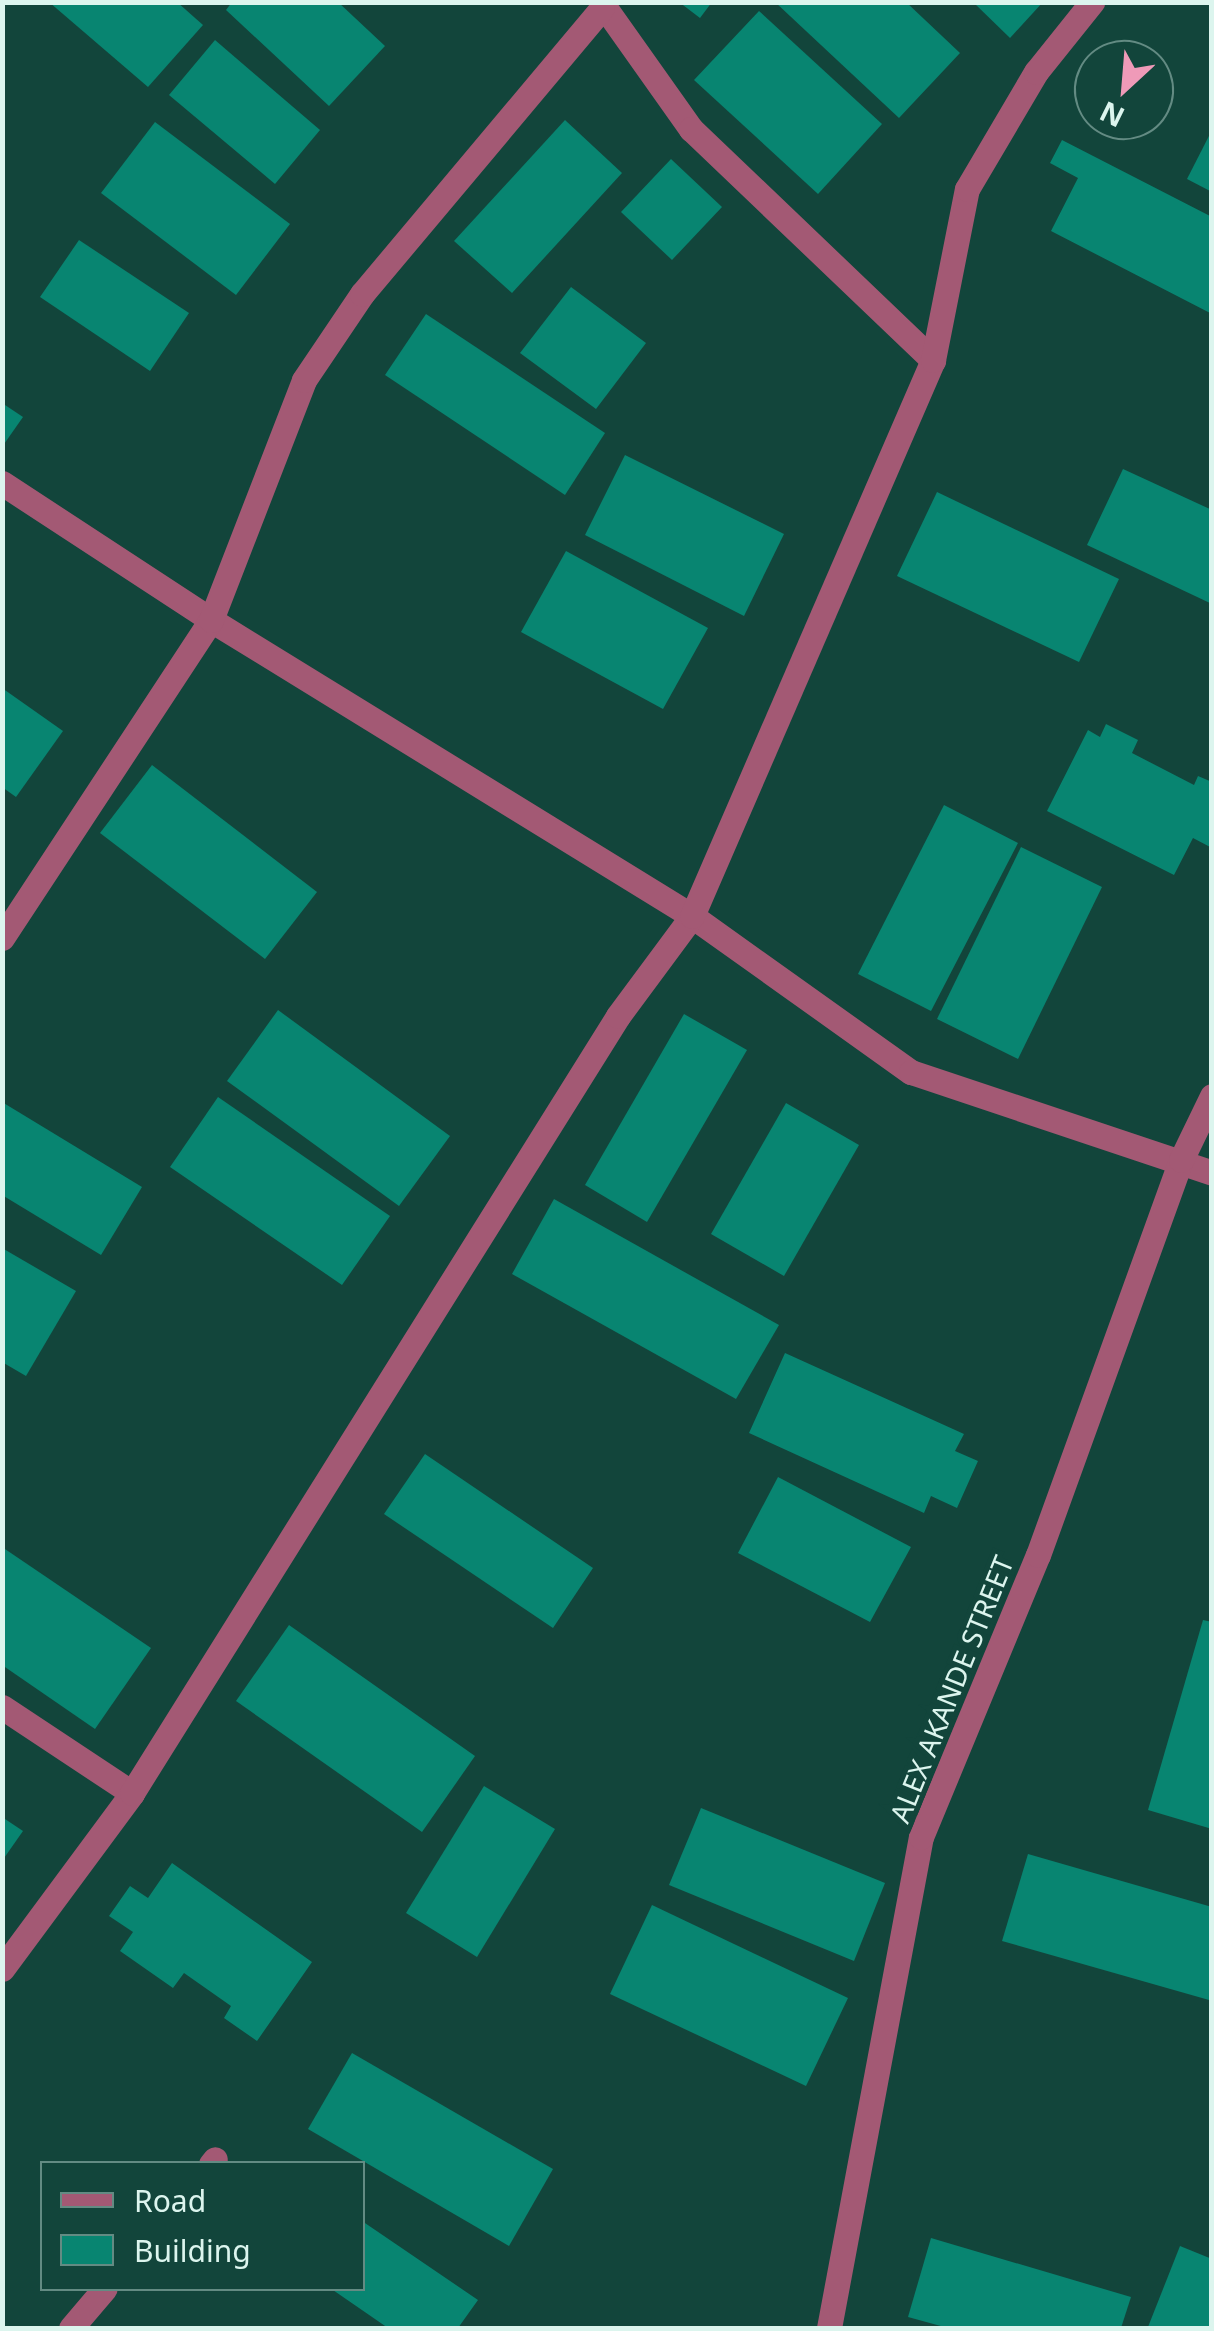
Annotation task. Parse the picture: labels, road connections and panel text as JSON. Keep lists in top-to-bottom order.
{
  "streets": {
    "street": ["ALEX AKANDE STREET"]
  },
  "legend": ["Road", "Building"],
  "north": "bottom left"
}
